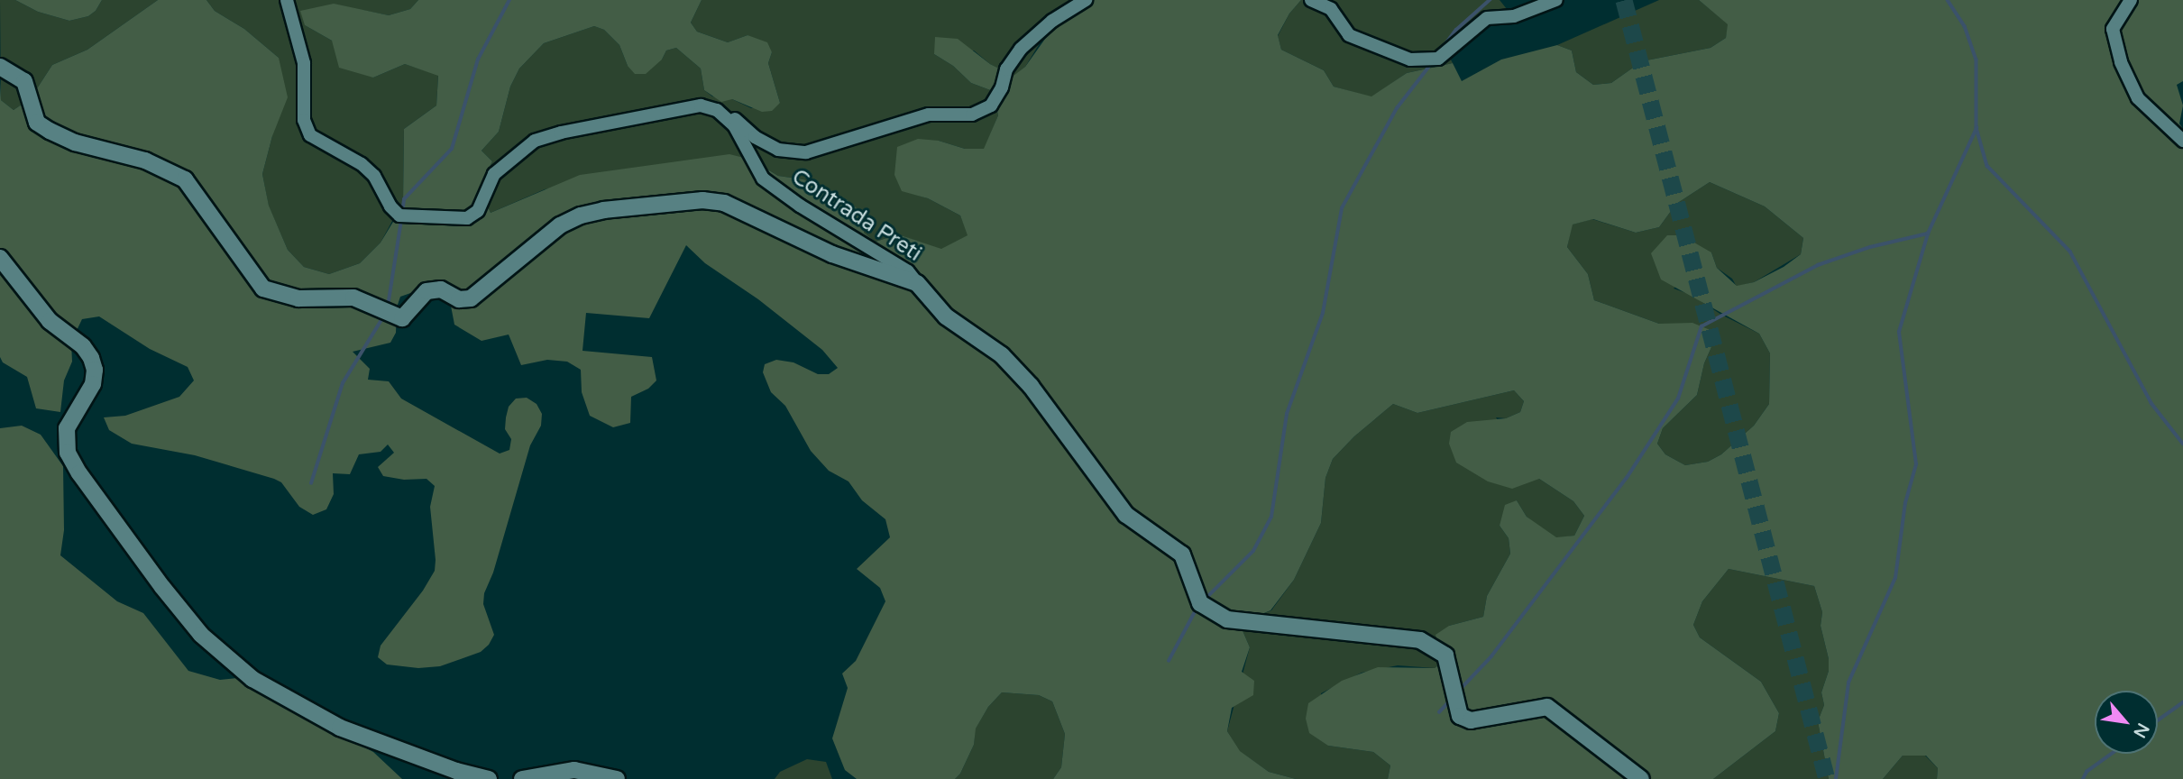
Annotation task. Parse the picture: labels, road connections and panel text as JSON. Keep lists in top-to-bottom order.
{
  "streets": {
    "street": ["Contrada Preti"]
  },
  "north": "bottom right"
}
